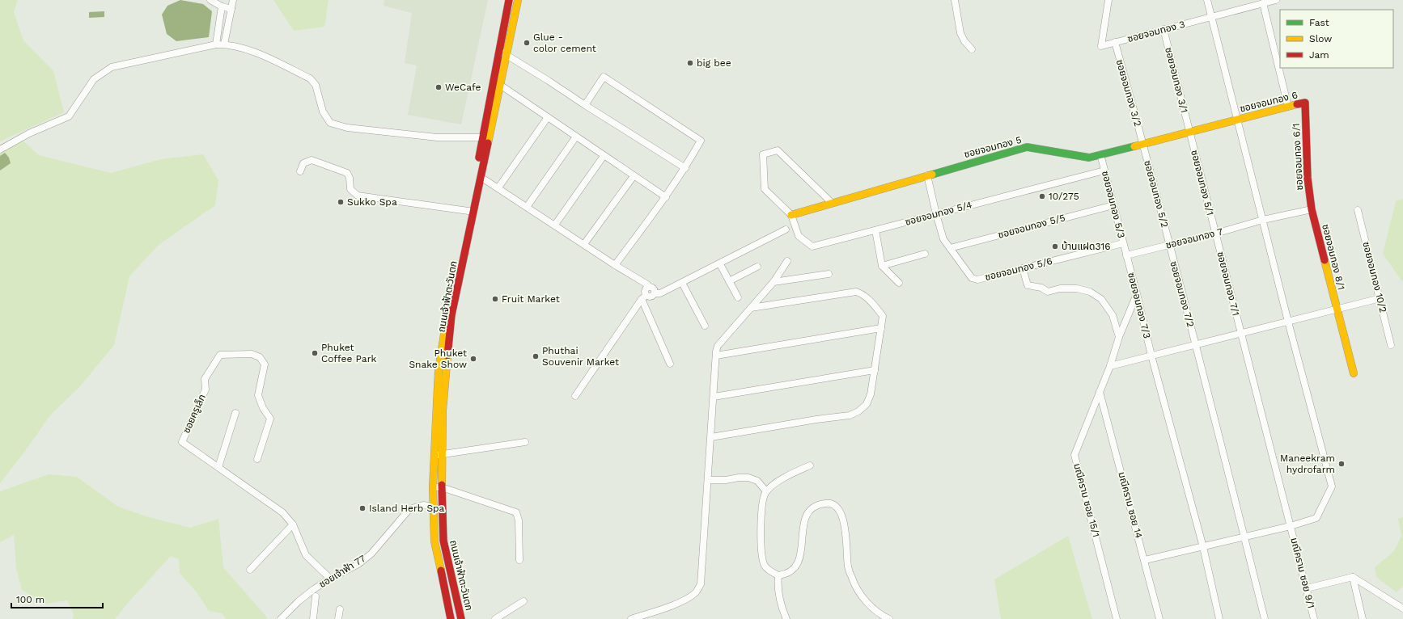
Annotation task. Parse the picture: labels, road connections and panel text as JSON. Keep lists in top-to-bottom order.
{
  "streets": {
    "main road": [
      "ซอยจอมทอง 6",
      "ซอยจอมทอง 5",
      "ซอยจอมทอง 6/1",
      "ซอยจอมทอง 8/1",
      "ถนนเจ้าฟ้าตะวันตก"
    ],
    "street": [
      "ซอยจอมทอง 3",
      "ซอยจอมทอง 3/1",
      "ซอยจอมทอง 3/2",
      "ซอยจอมทอง 5/1",
      "ซอยจอมทอง 5/2",
      "ซอยจอมทอง 5/3",
      "ซอยจอมทอง 5/4",
      "ซอยจอมทอง 5/5",
      "ซอยจอมทอง 7",
      "ซอยจอมทอง 5/6",
      "ซอยจอมทอง 10/2",
      "ซอยจอมทอง 7/1",
      "ซอยจอมทอง 7/2",
      "ซอยจอมทอง 7/3",
      "ซอยครูเล็ก",
      "มณีคราม ซอย 15/1",
      "มณีคราม ซอย 14",
      "ซอยเจ้าฟ้า 77",
      "มณีคราม ซอย 9/1"
    ]
  },
  "crossings": [
    ["ซอยจอมทอง 3", "ซอยจอมทอง 3/1"],
    ["ซอยจอมทอง 3", "ซอยจอมทอง 3/2"],
    ["ซอยจอมทอง 3/1", "ซอยจอมทอง 5"],
    ["ซอยจอมทอง 3/1", "ซอยจอมทอง 5/1"],
    ["ซอยจอมทอง 3/2", "ซอยจอมทอง 5"],
    ["ซอยจอมทอง 3/2", "ซอยจอมทอง 5/2"],
    ["ซอยจอมทอง 6", "ซอยจอมทอง 5"],
    ["ซอยจอมทอง 6", "ซอยจอมทอง 6/1"],
    ["ซอยจอมทอง 5", "ซอยจอมทอง 5/1"],
    ["ซอยจอมทอง 5", "ซอยจอมทอง 5/2"],
    ["ซอยจอมทอง 5", "ซอยจอมทอง 5/3"],
    ["ซอยจอมทอง 5", "ซอยจอมทอง 5/4"],
    ["ซอยจอมทอง 6/1", "ซอยจอมทอง 7"],
    ["ซอยจอมทอง 6/1", "ซอยจอมทอง 8/1"],
    ["ซอยจอมทอง 5/1", "ซอยจอมทอง 7"],
    ["ซอยจอมทอง 5/1", "ซอยจอมทอง 7/1"],
    ["ซอยจอมทอง 5/2", "ซอยจอมทอง 7"],
    ["ซอยจอมทอง 5/2", "ซอยจอมทอง 7/2"],
    ["ซอยจอมทอง 5/3", "ซอยจอมทอง 5/4"],
    ["ซอยจอมทอง 5/3", "ซอยจอมทอง 5/5"],
    ["ซอยจอมทอง 5/3", "ซอยจอมทอง 7"],
    ["ซอยจอมทอง 5/3", "ซอยจอมทอง 5/6"],
    ["ซอยจอมทอง 5/3", "ซอยจอมทอง 7/3"],
    ["ซอยจอมทอง 5/5", "ซอยจอมทอง 5/6"],
    ["ซอยจอมทอง 7", "ซอยจอมทอง 8/1"],
    ["ซอยจอมทอง 7", "ซอยจอมทอง 7/1"],
    ["ซอยจอมทอง 7", "ซอยจอมทอง 7/2"],
    ["ซอยจอมทอง 7", "ซอยจอมทอง 7/3"],
    ["ซอยจอมทอง 7/1", "มณีคราม ซอย 9/1"],
    ["ถนนเจ้าฟ้าตะวันตก", "ซอยเจ้าฟ้า 77"],
    ["ซอยจอมทอง 7/3", "มณีคราม ซอย 15/1"],
    ["ซอยครูเล็ก", "ซอยเจ้าฟ้า 77"],
    ["มณีคราม ซอย 15/1", "มณีคราม ซอย 14"]
  ],
  "places": [
    "Glue - color cement",
    "big bee",
    "WeCafe",
    "10/275",
    "Sukko Spa",
    "บ้านแฝด316",
    "Fruit Market",
    "Phuket Coffee Park",
    "Phuthai Souvenir Market",
    "Phuket Snake Show",
    "Maneekram hydrofarm",
    "Island Herb Spa"
  ],
  "legend": ["Fast", "Slow", "Jam"],
  "scale_bar": "100 m"
}
